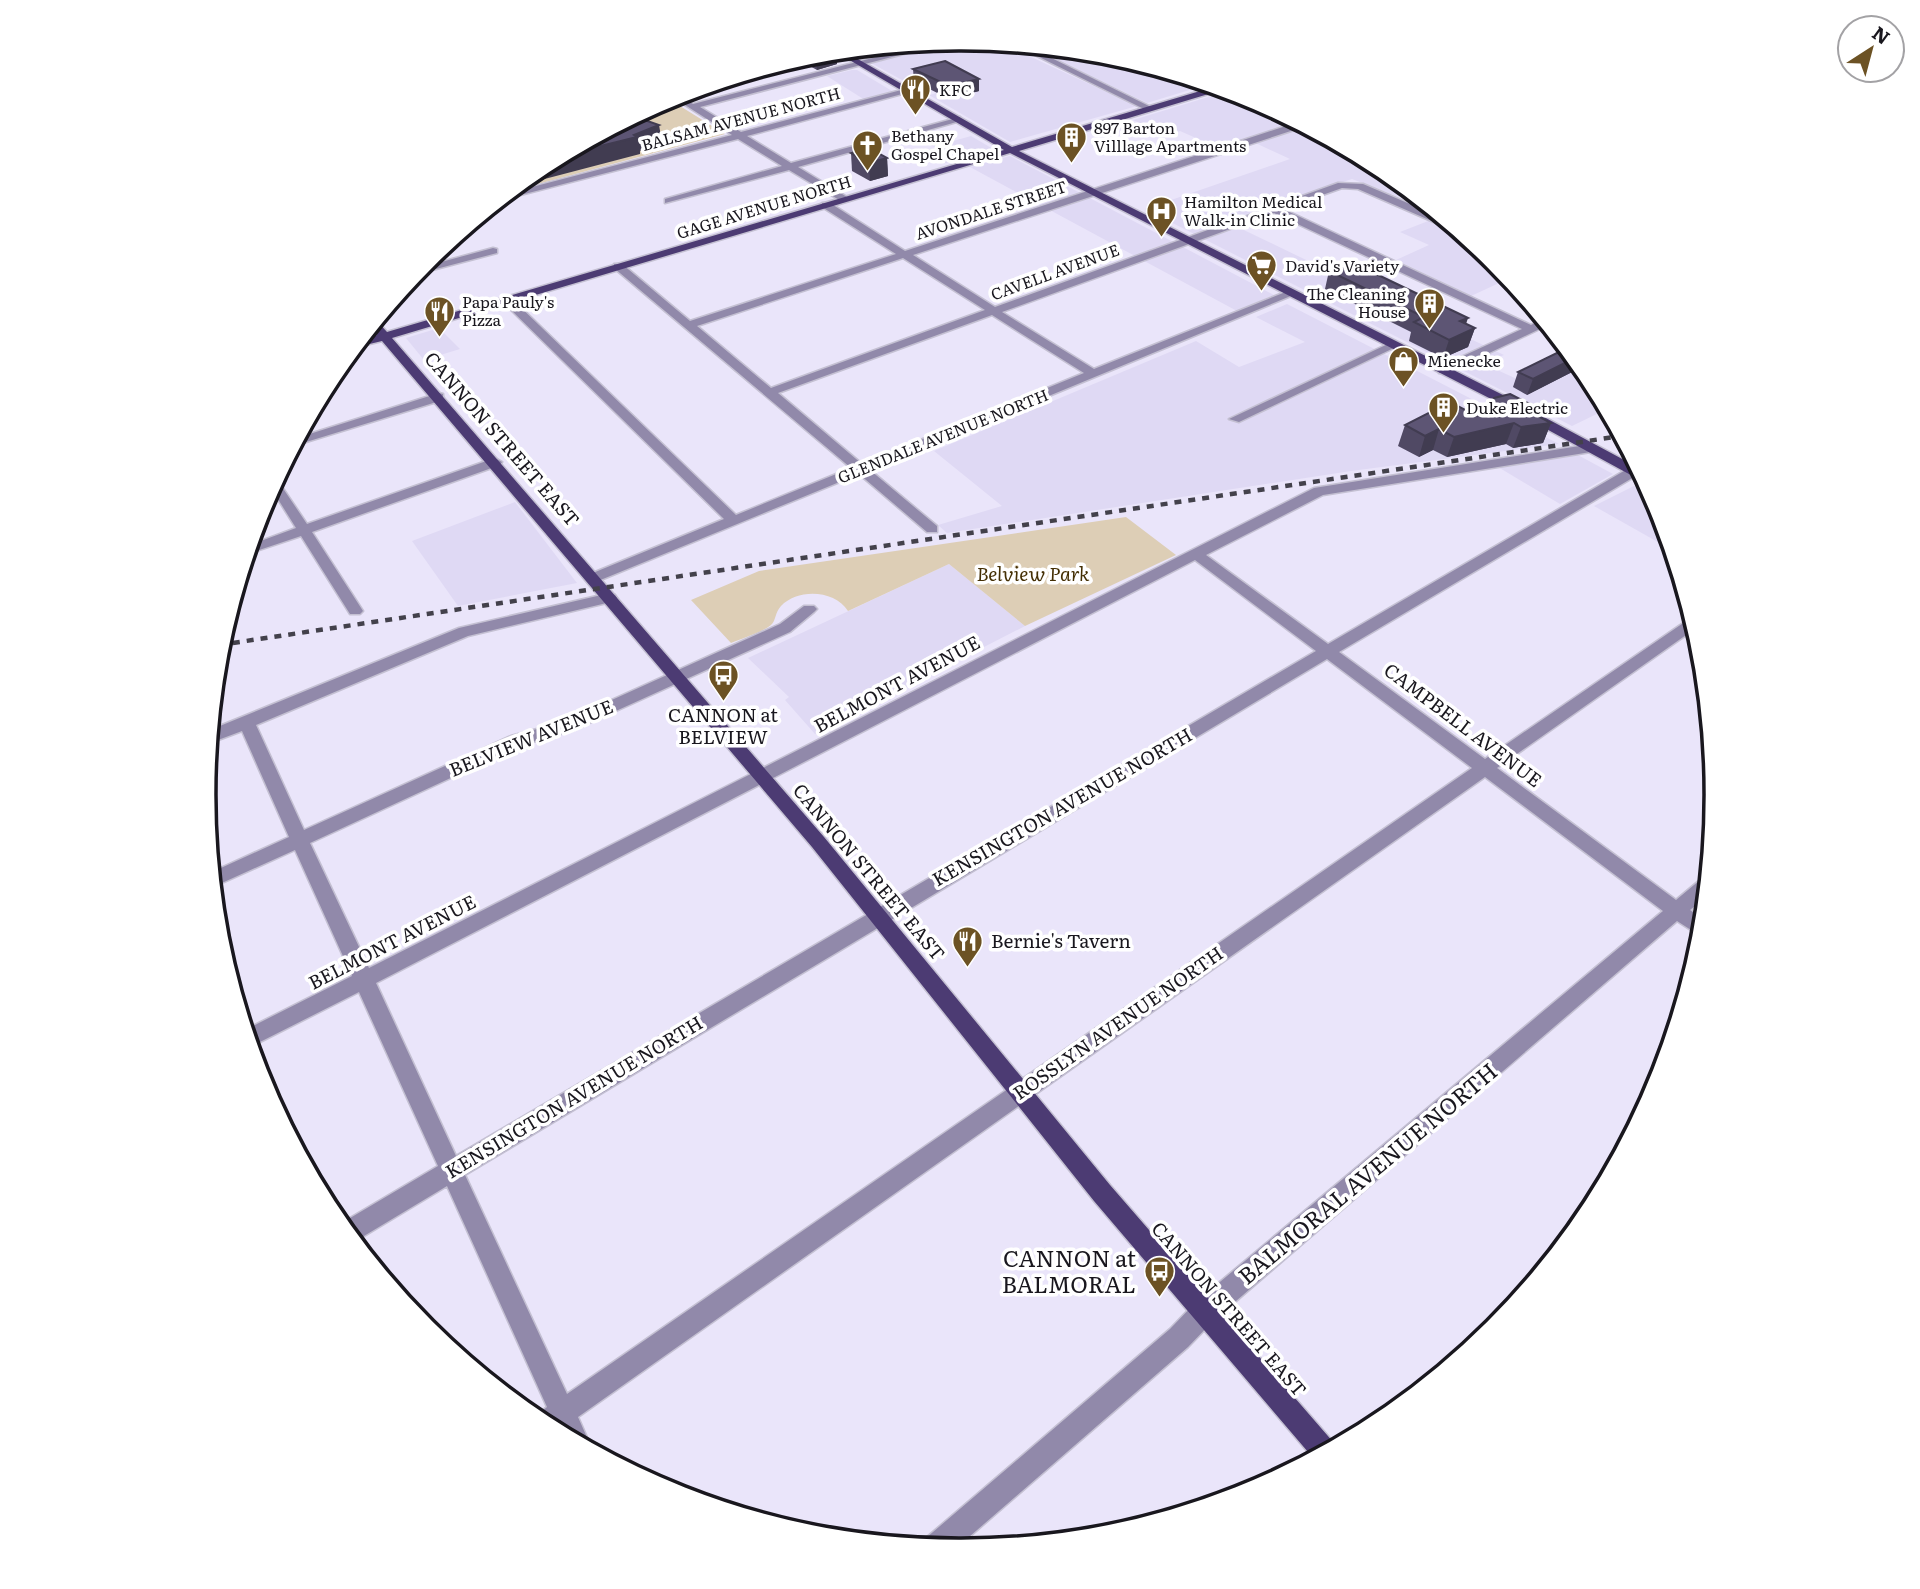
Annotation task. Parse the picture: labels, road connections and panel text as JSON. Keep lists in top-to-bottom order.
{
  "streets": {
    "main road": ["GAGE AVENUE NORTH", "CANNON STREET EAST"],
    "street": [
      "BALSAM AVENUE NORTH",
      "AVONDALE STREET",
      "CAVELL AVENUE",
      "GLENDALE AVENUE NORTH",
      "BELMONT AVENUE",
      "CAMPBELL AVENUE",
      "BELVIEW AVENUE",
      "KENSINGTON AVENUE NORTH",
      "ROSSLYN AVENUE NORTH",
      "BALMORAL AVENUE NORTH"
    ]
  },
  "crossings": [
    ["GLENDALE AVENUE NORTH", "CANNON STREET EAST"],
    ["CANNON STREET EAST", "BELMONT AVENUE"],
    ["CANNON STREET EAST", "BELVIEW AVENUE"],
    ["CANNON STREET EAST", "KENSINGTON AVENUE NORTH"],
    ["CANNON STREET EAST", "ROSSLYN AVENUE NORTH"],
    ["CANNON STREET EAST", "BALMORAL AVENUE NORTH"],
    ["BELMONT AVENUE", "CAMPBELL AVENUE"],
    ["CAMPBELL AVENUE", "KENSINGTON AVENUE NORTH"],
    ["CAMPBELL AVENUE", "ROSSLYN AVENUE NORTH"],
    ["CAMPBELL AVENUE", "BALMORAL AVENUE NORTH"]
  ],
  "parks": ["Belview Park"],
  "places": {
    "restaurant": ["KFC", "Papa Pauly's Pizza", "Bernie's Tavern"],
    "building": ["897 Barton Villlage Apartments", "The Cleaning House", "Duke Electric"],
    "church": ["Bethany Gospel Chapel"],
    "hospital": ["Hamilton Medical Walk-in Clinic"],
    "supermarket": ["David's Variety"],
    "shop": ["Mienecke"],
    "bus stop": ["CANNON at BELVIEW", "CANNON at BALMORAL"]
  },
  "north": "top right"
}
